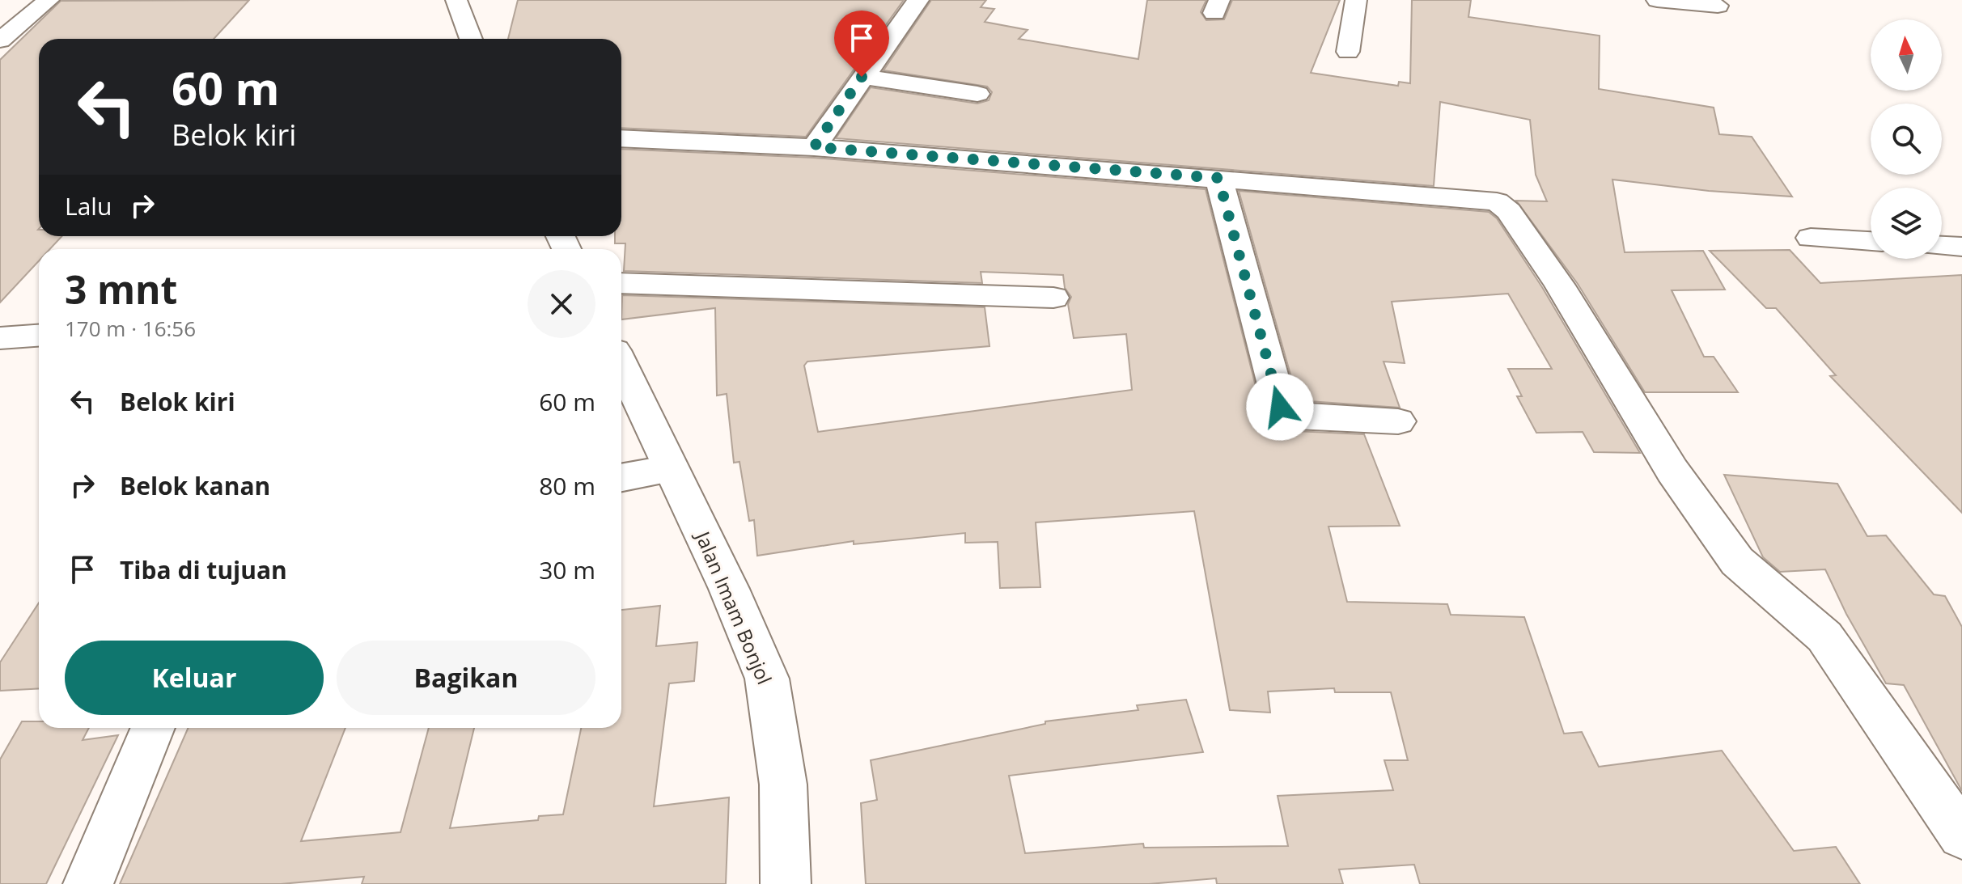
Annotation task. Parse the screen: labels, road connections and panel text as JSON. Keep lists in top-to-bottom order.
{
  "streets": {
    "street": ["Jalan Imam Bonjol"]
  },
  "north": "top",
  "page": {
    "turn": ["60 m", "Belok kiri"],
    "then": "Lalu",
    "heading": ["3 mnt", "170 m · 16:56"],
    "list": [
      {
        "name": "Belok kiri",
        "value": "60 m"
      },
      {
        "name": "Belok kanan",
        "value": "80 m"
      },
      {
        "name": "Tiba di tujuan",
        "value": "30 m"
      }
    ],
    "buttons": ["Keluar", "Bagikan"]
  }
}
